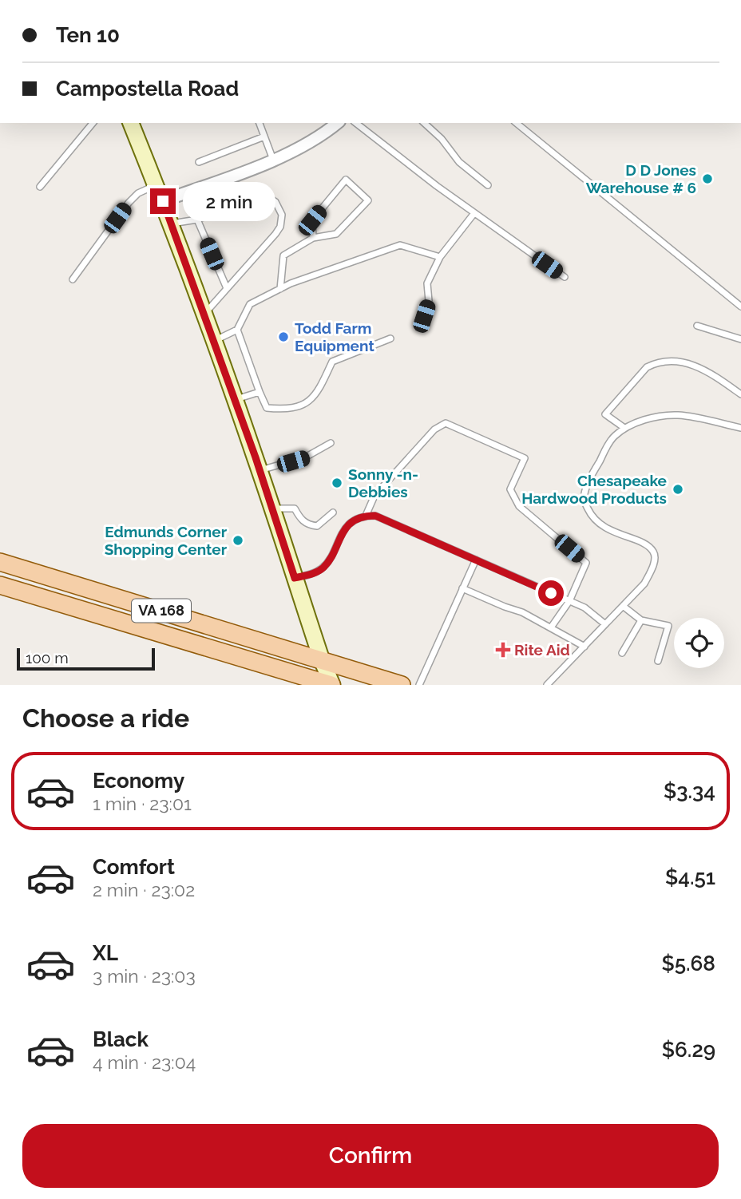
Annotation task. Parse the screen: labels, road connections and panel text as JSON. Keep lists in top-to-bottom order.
{
  "streets": {
    "main road": ["VA 168"]
  },
  "places": {
    "other": [
      "D D Jones Warehouse # 6",
      "Todd Farm Equipment",
      "Sonny -n- Debbies",
      "Chesapeake Hardwood Products",
      "Edmunds Corner Shopping Center"
    ],
    "health": ["Rite Aid"]
  },
  "scale_bar": "100 m",
  "page": {
    "banner": ["Ten 10", "Campostella Road"],
    "bubble": "2 min",
    "scale": "100 m",
    "heading": "Choose a ride",
    "list": [
      {
        "name": "Economy",
        "note": "1 min · 23:01",
        "value": "$3.34"
      },
      {
        "name": "Comfort",
        "note": "2 min · 23:02",
        "value": "$4.51"
      },
      {
        "name": "XL",
        "note": "3 min · 23:03",
        "value": "$5.68"
      },
      {
        "name": "Black",
        "note": "4 min · 23:04",
        "value": "$6.29"
      }
    ],
    "buttons": "Confirm"
  }
}
